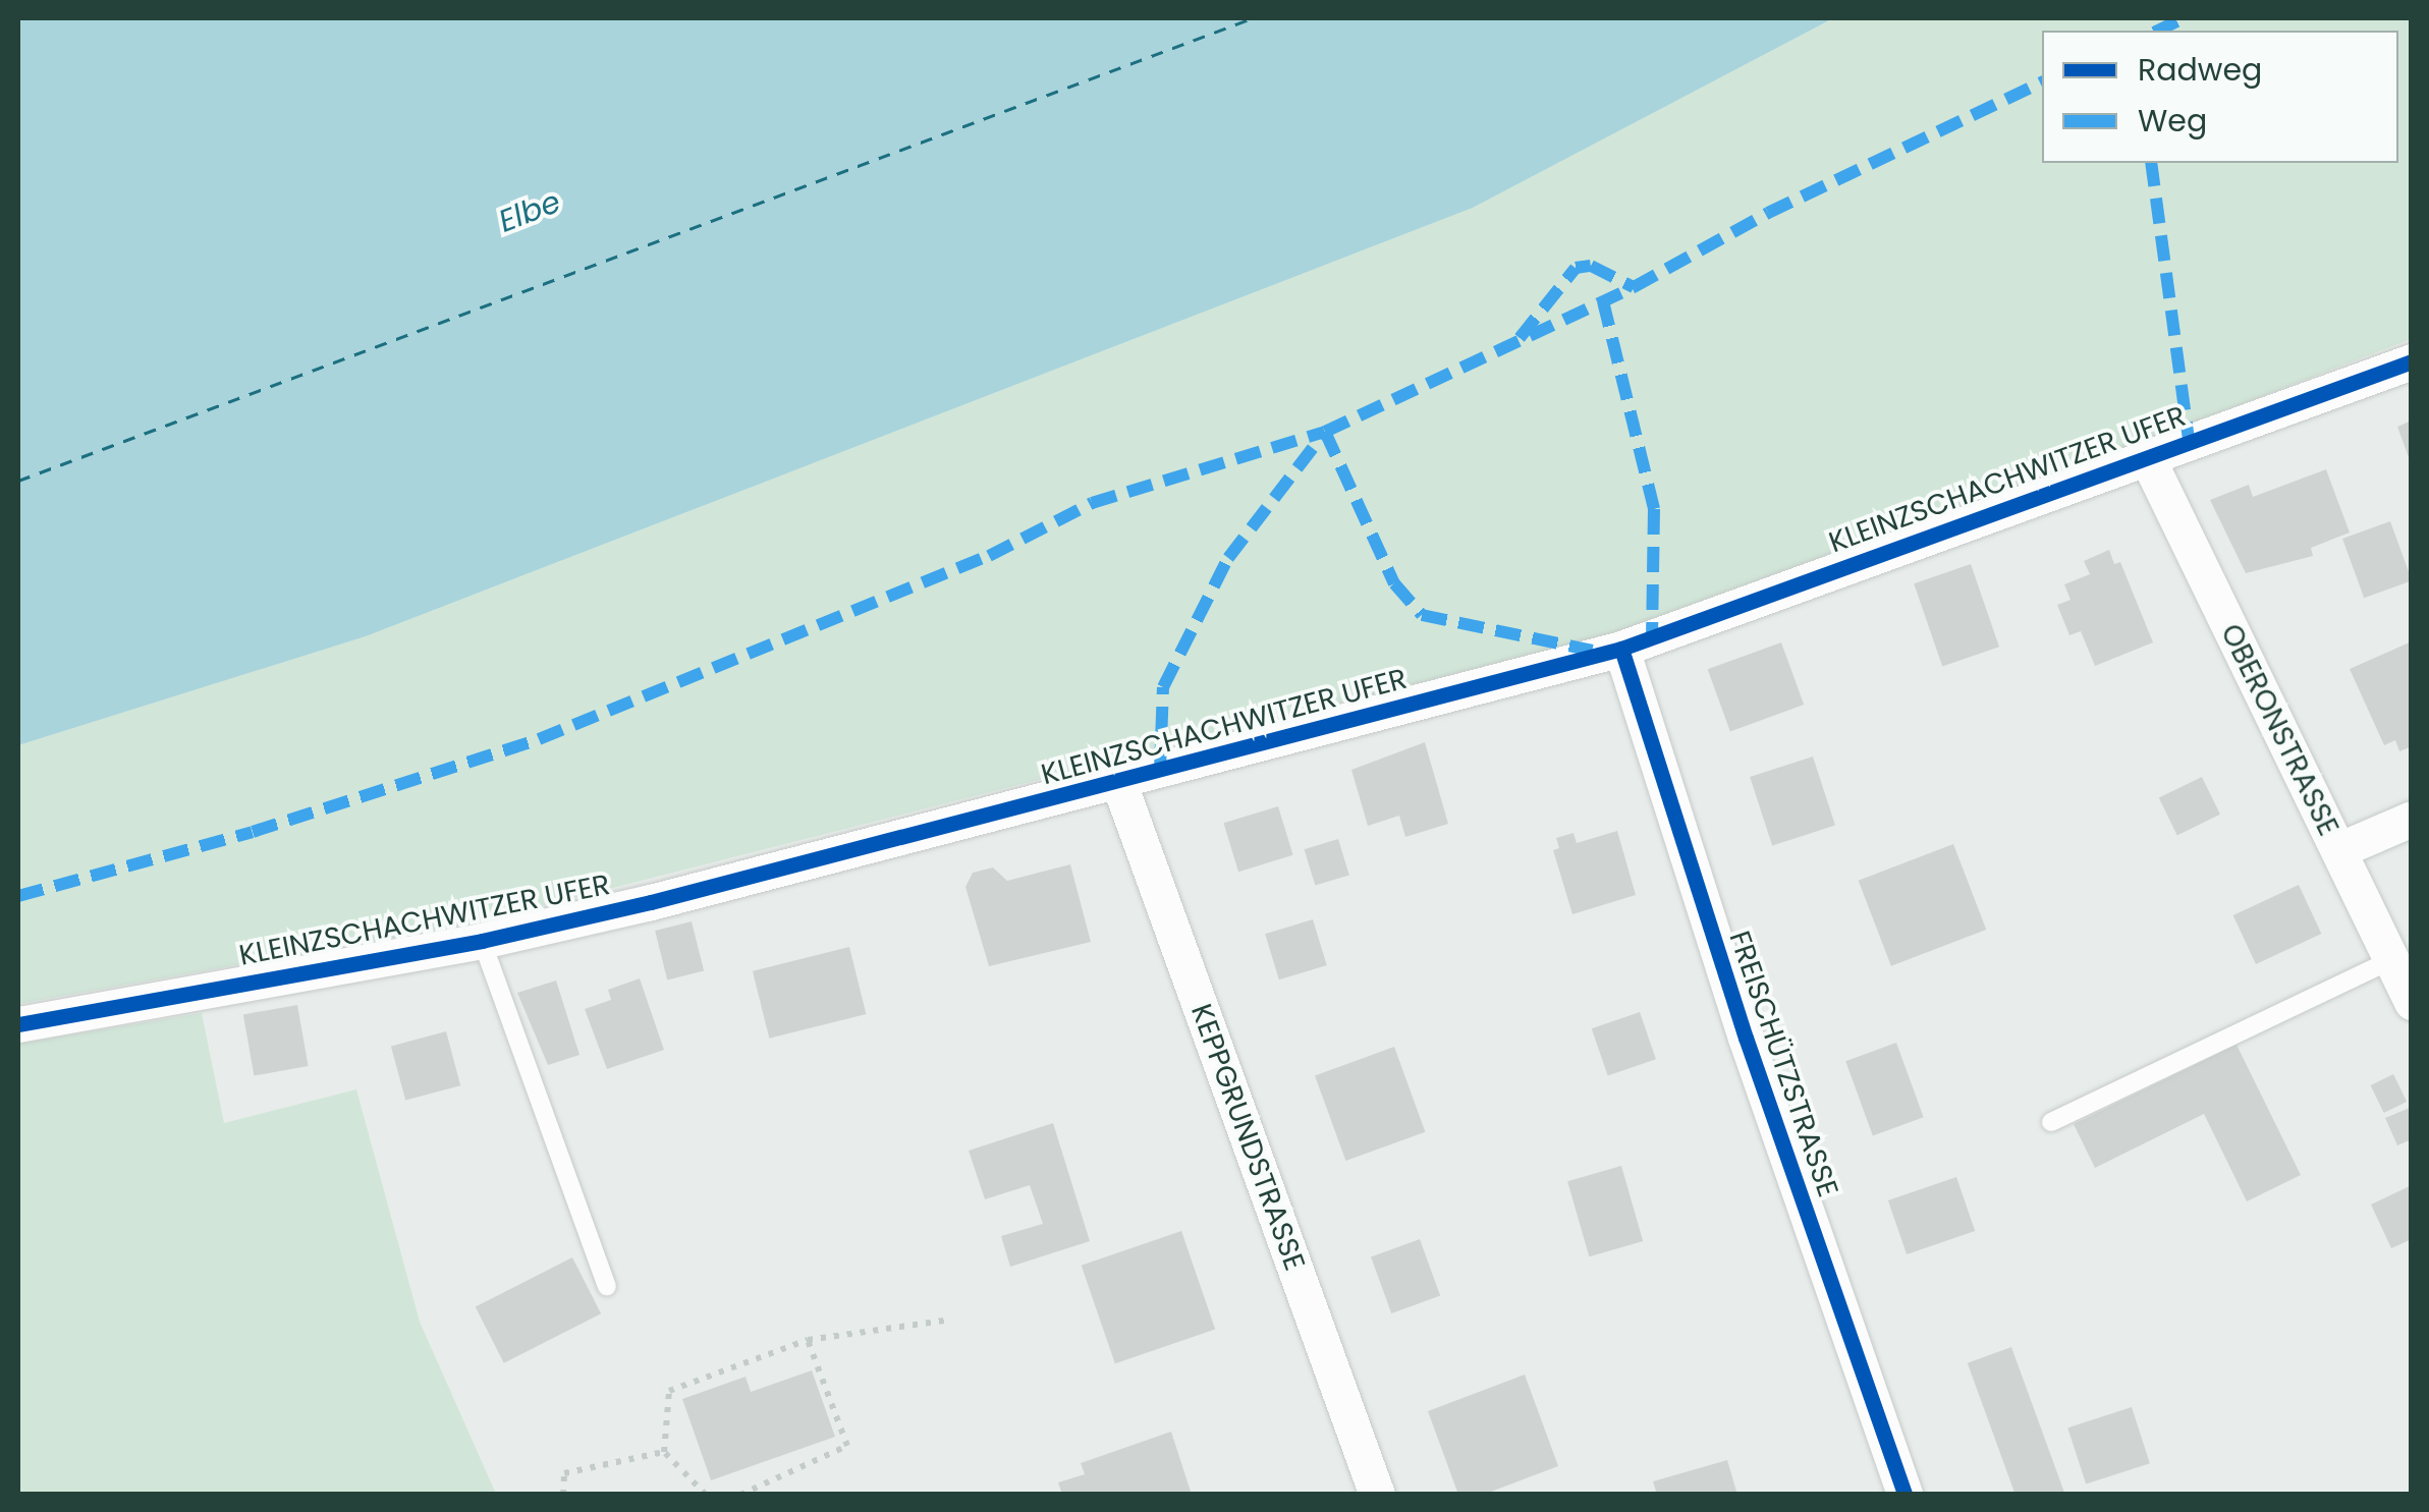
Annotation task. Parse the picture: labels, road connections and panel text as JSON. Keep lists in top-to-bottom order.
{
  "streets": {
    "street": [
      "KLEINZSCHACHWITZER UFER",
      "OBERONSTRASSE",
      "FREISCHÜTZSTRASSE",
      "KEPPGRUNDSTRASSE"
    ]
  },
  "crossings": [
    ["KLEINZSCHACHWITZER UFER", "OBERONSTRASSE"],
    ["KLEINZSCHACHWITZER UFER", "FREISCHÜTZSTRASSE"],
    ["KLEINZSCHACHWITZER UFER", "KEPPGRUNDSTRASSE"]
  ],
  "water": ["Elbe"],
  "legend": ["Radweg", "Weg"]
}
